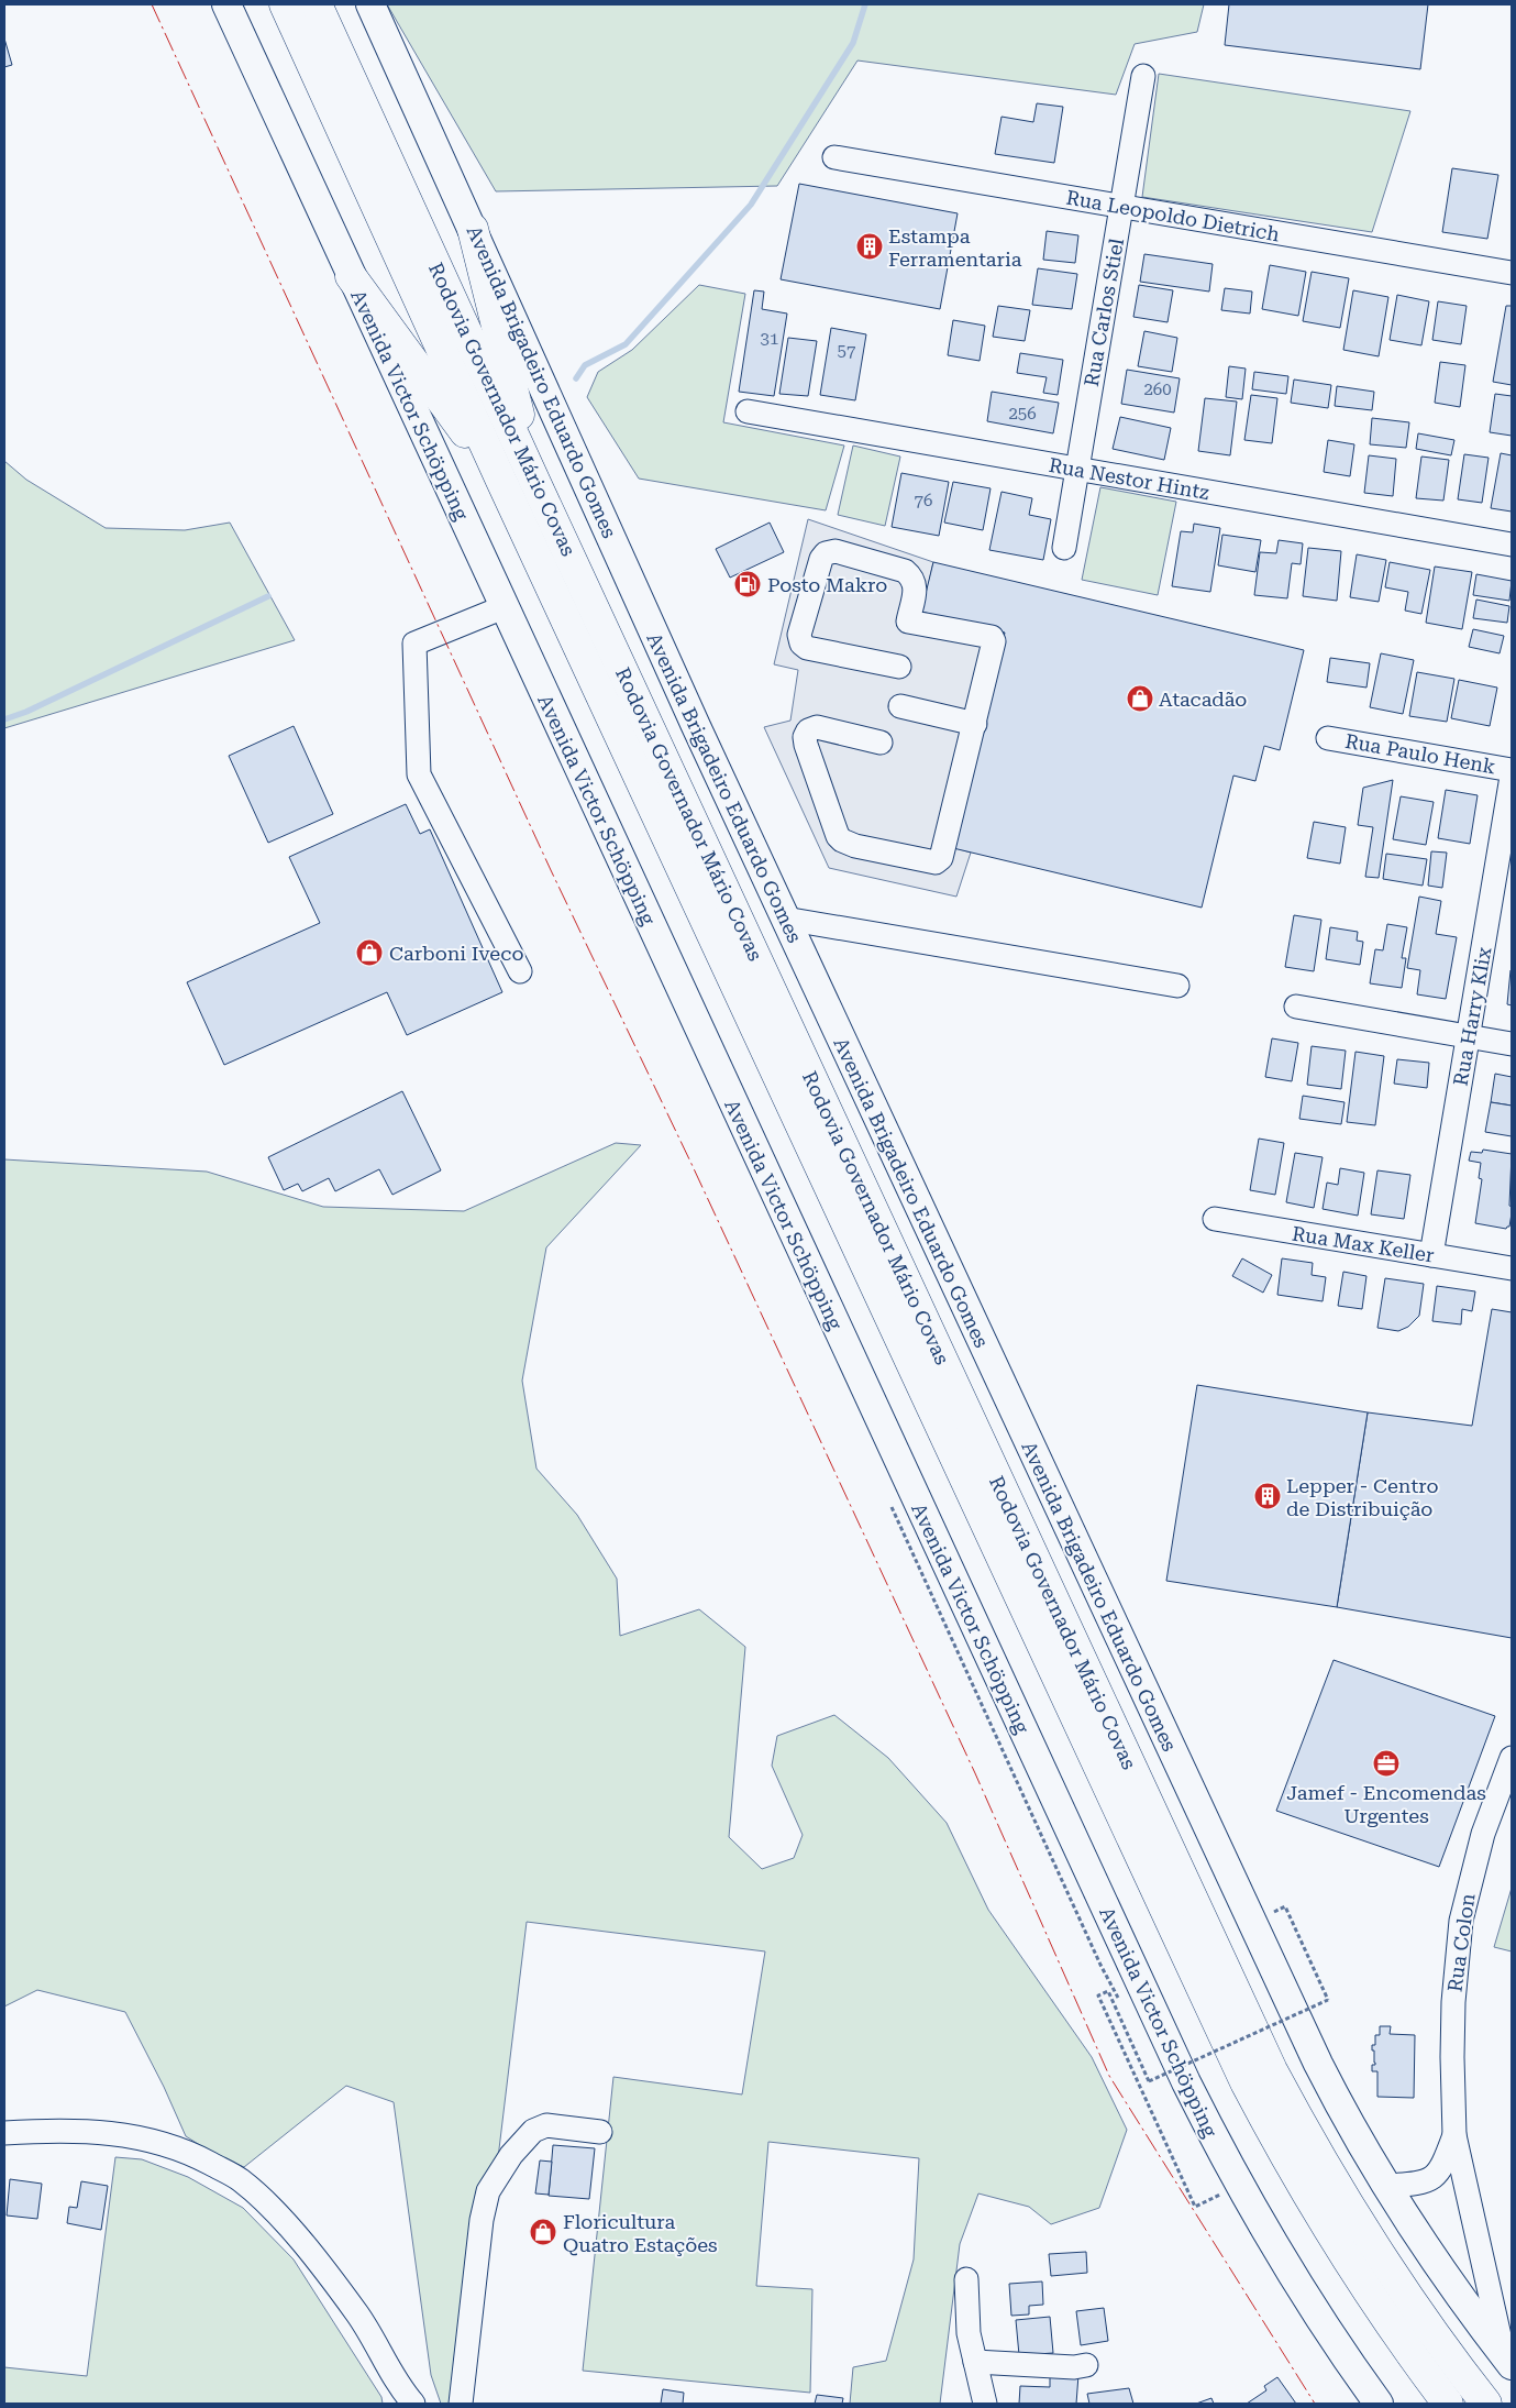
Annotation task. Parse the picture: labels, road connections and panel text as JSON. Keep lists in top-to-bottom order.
{
  "streets": {
    "highway": ["Rodovia Governador Mário Covas"],
    "main road": ["Avenida Brigadeiro Eduardo Gomes", "Avenida Victor Schöpping"],
    "street": [
      "Rua Leopoldo Dietrich",
      "Rua Carlos Stiel",
      "Rua Nestor Hintz",
      "Rua Paulo Henk",
      "Rua Harry Klix",
      "Rua Max Keller",
      "Rua Colon"
    ]
  },
  "crossings": [
    ["Rua Leopoldo Dietrich", "Rua Carlos Stiel"],
    ["Rua Carlos Stiel", "Rua Nestor Hintz"],
    ["Avenida Brigadeiro Eduardo Gomes", "Rua Colon"],
    ["Rua Harry Klix", "Rua Max Keller"]
  ],
  "places": {
    "building": ["Estampa Ferramentaria", "Lepper - Centro de Distribuição"],
    "fuel station": ["Posto Makro"],
    "shop": ["Atacadão", "Carboni Iveco", "Floricultura Quatro Estações"],
    "office": ["Jamef - Encomendas Urgentes"]
  },
  "house_numbers": [
    "31",
    "57",
    "260",
    "256",
    "76"
  ]
}
